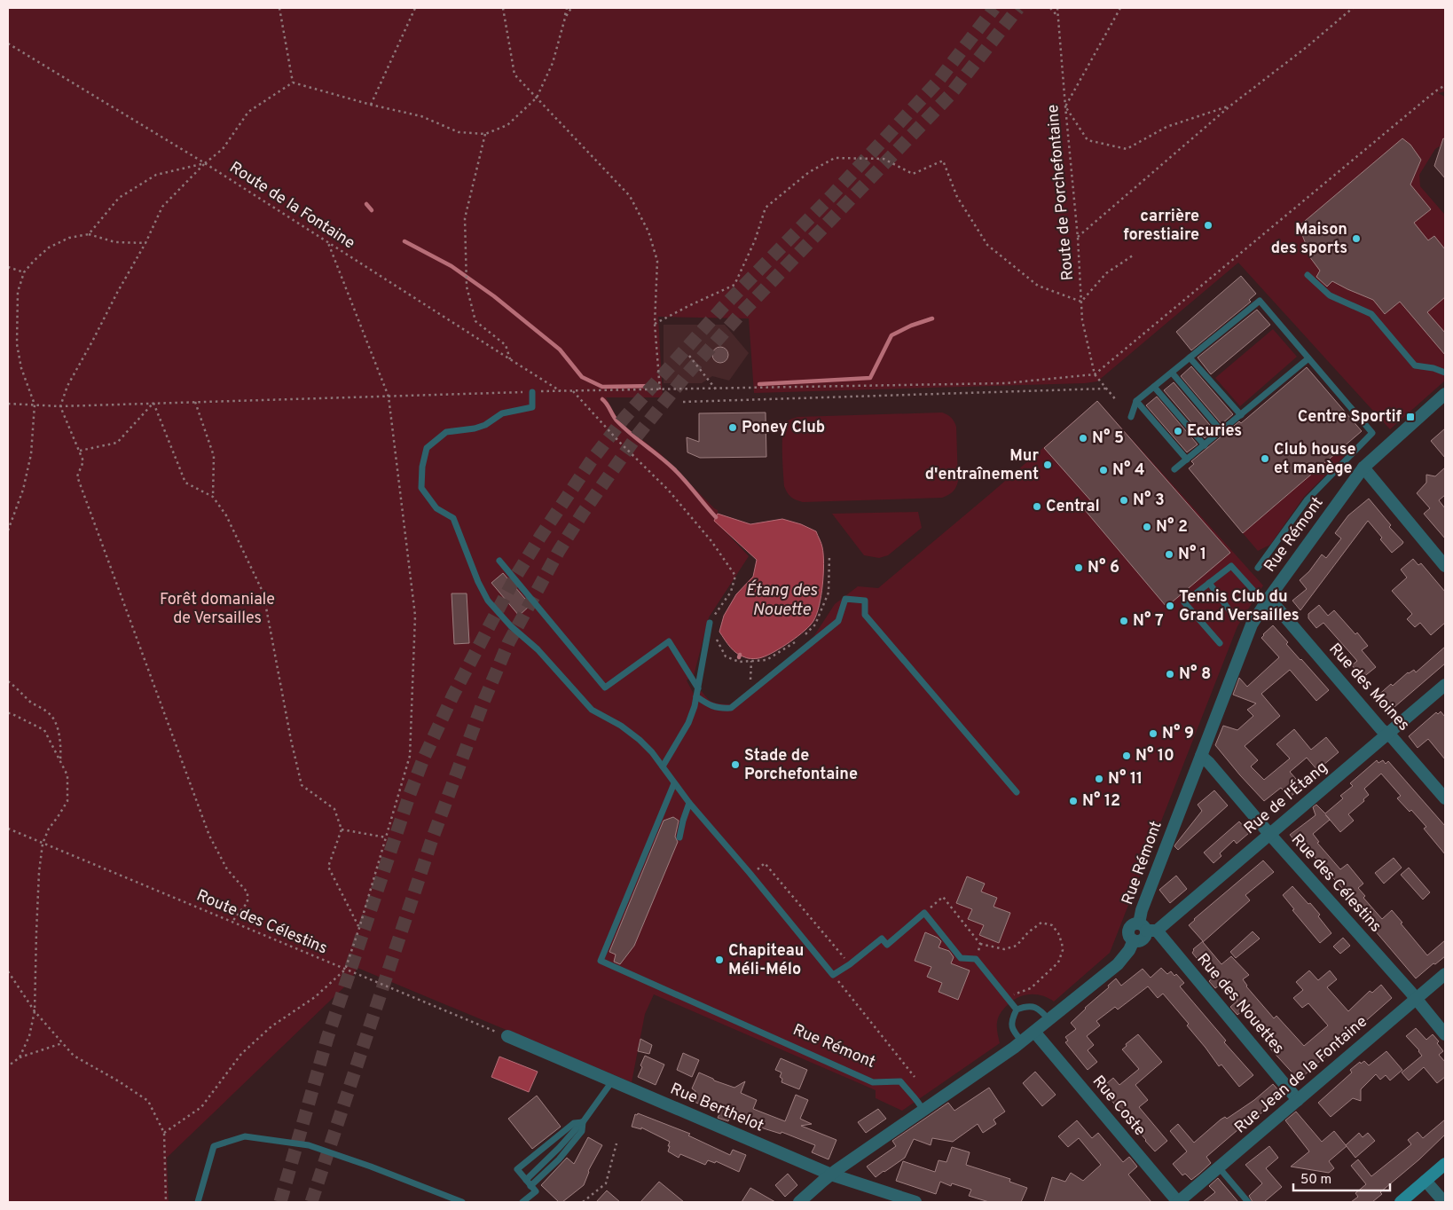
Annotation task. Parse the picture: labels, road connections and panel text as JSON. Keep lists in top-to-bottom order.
{
  "streets": {
    "street": [
      "Rue Rémont",
      "Rue des Moines",
      "Rue de l'Étang",
      "Rue des Célestins",
      "Rue des Nouettes",
      "Rue Jean de la Fontaine",
      "Rue Coste",
      "Rue Berthelot"
    ],
    "path": ["Route de Porchefontaine", "Route de la Fontaine", "Route des Célestins"]
  },
  "crossings": [
    ["Rue Rémont", "Rue des Moines"],
    ["Rue Rémont", "Rue de l'Étang"],
    ["Rue Rémont", "Rue des Célestins"],
    ["Rue Rémont", "Rue des Nouettes"],
    ["Rue Rémont", "Rue Coste"],
    ["Rue Rémont", "Rue Berthelot"],
    ["Rue des Moines", "Rue de l'Étang"],
    ["Rue de l'Étang", "Rue des Célestins"],
    ["Rue de l'Étang", "Rue des Nouettes"],
    ["Rue des Célestins", "Rue Jean de la Fontaine"],
    ["Route des Célestins", "Rue Berthelot"],
    ["Rue des Nouettes", "Rue Jean de la Fontaine"],
    ["Rue Jean de la Fontaine", "Rue Coste"]
  ],
  "water": ["Étang des Nouette"],
  "parks": ["Forêt domaniale de Versailles"],
  "places": {
    "other": [
      "carrière forestiaire",
      "Maison des sports",
      "Poney Club",
      "Ecuries",
      "N° 5",
      "Club house et manège",
      "Mur d'entraînement",
      "N° 4",
      "N° 3",
      "Central",
      "N° 2",
      "N° 1",
      "N° 6",
      "Tennis Club du Grand Versailles",
      "N° 7",
      "N° 8",
      "N° 9",
      "N° 10",
      "Stade de Porchefontaine",
      "N° 11",
      "N° 12",
      "Chapiteau Méli-Mélo"
    ],
    "transit": ["Centre Sportif"]
  },
  "scale_bar": "50 m"
}
